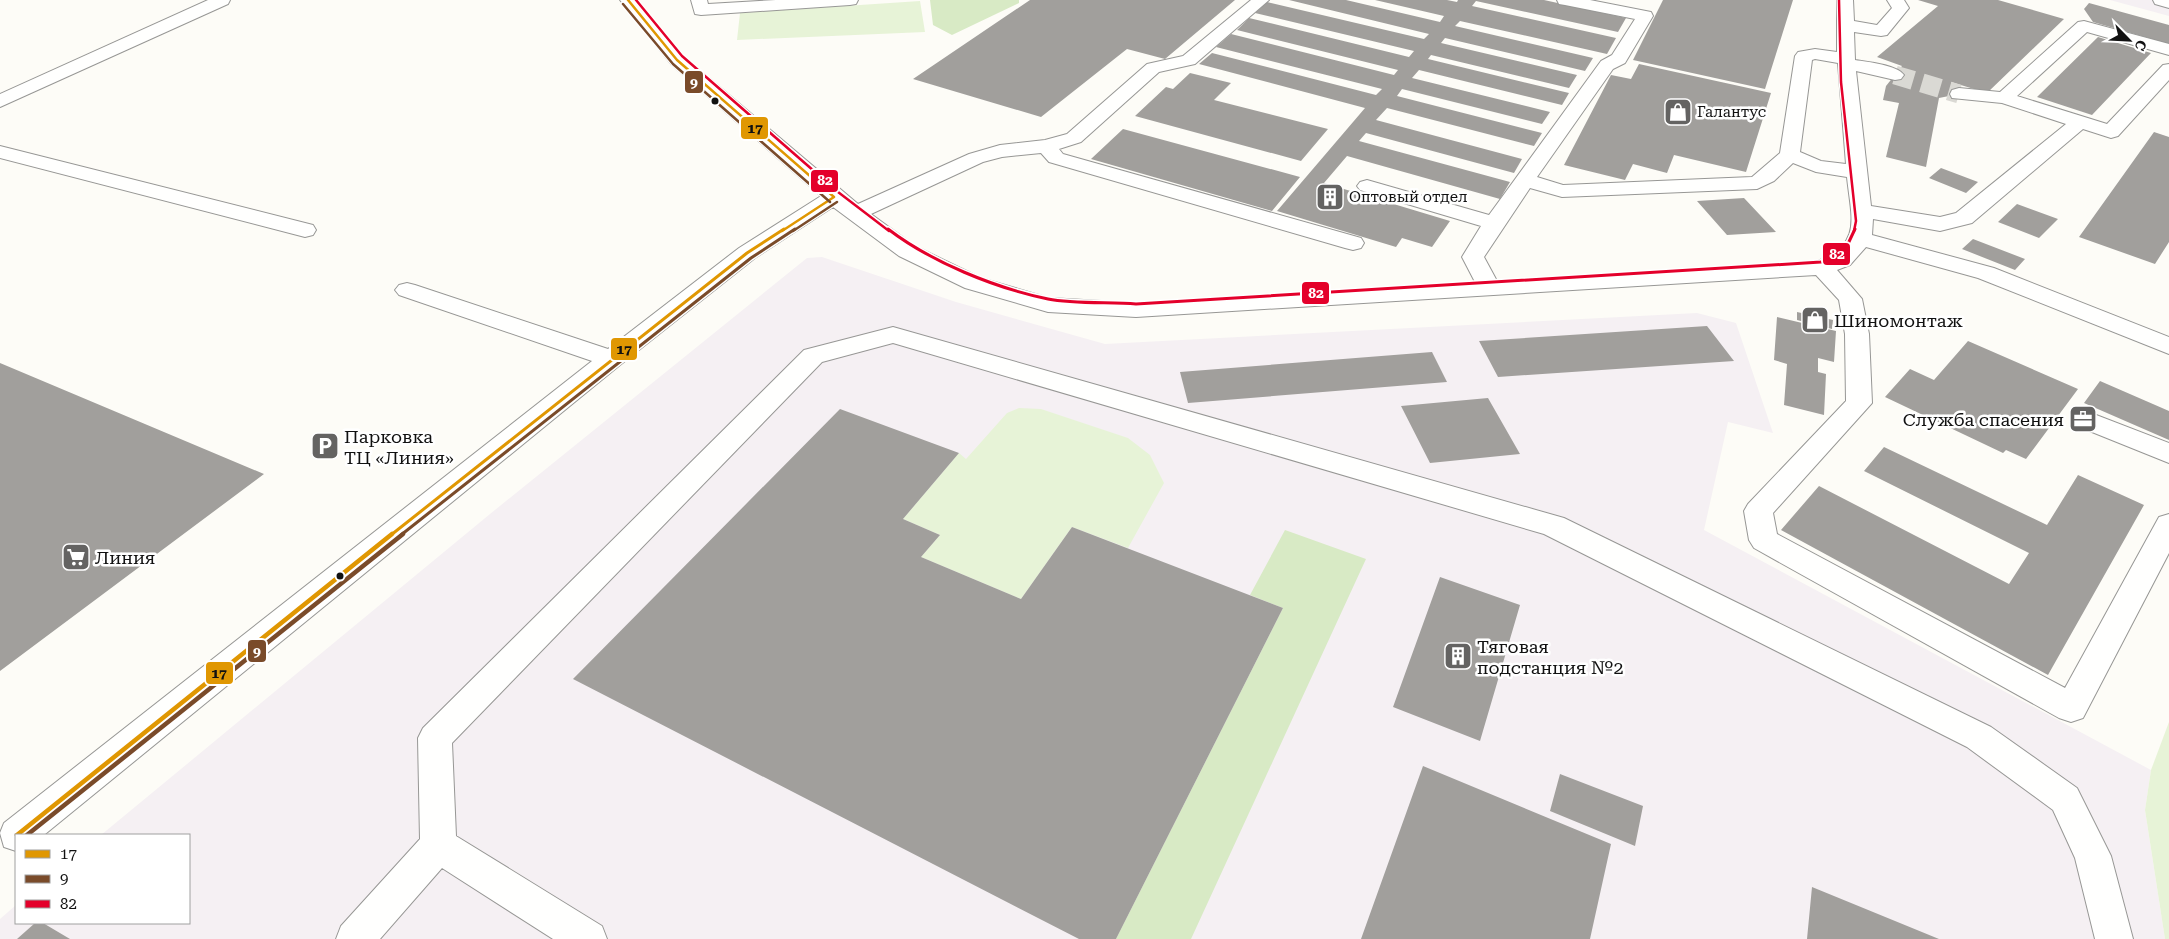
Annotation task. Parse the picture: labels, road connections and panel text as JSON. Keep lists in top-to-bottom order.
{
  "places": {
    "shop": ["Галантус", "Шиномонтаж"],
    "building": ["Оптовый отдел", "Тяговая подстанция №2"],
    "office": ["Служба спасения"],
    "parking": ["Парковка ТЦ «Линия»"],
    "supermarket": ["Линия"]
  },
  "lines": ["transit line 17", "transit line 82", "transit line 9"],
  "legend": ["17", "9", "82"],
  "north": "bottom right"
}
